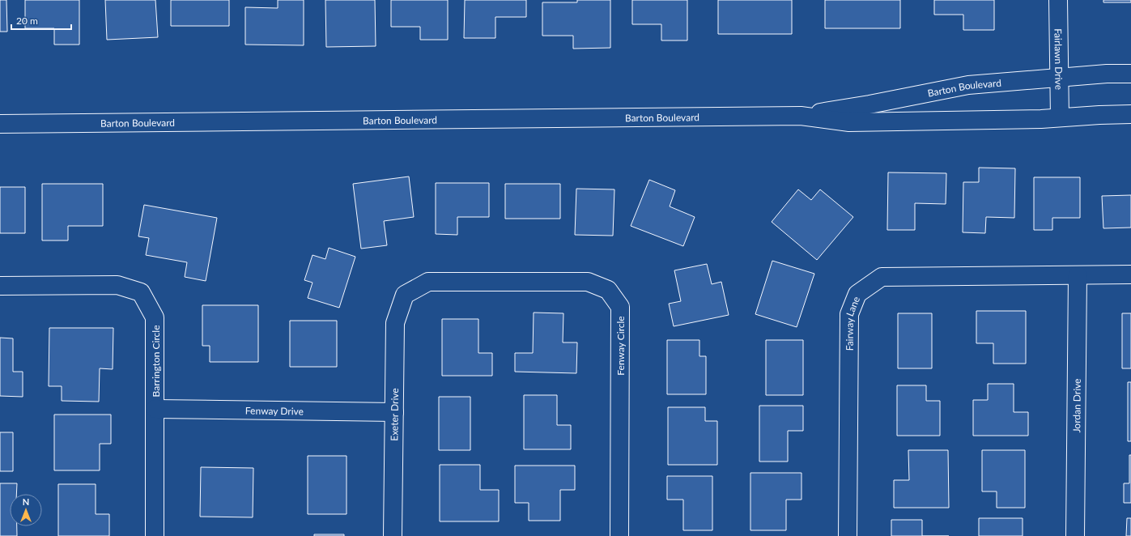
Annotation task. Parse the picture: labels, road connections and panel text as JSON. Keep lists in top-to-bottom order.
{
  "streets": {
    "street": [
      "Fairlawn Drive",
      "Barton Boulevard",
      "Fairway Lane",
      "Fenway Circle",
      "Barrington Circle",
      "Jordan Drive",
      "Fenway Drive",
      "Exeter Drive"
    ]
  },
  "crossings": [
    ["Fairlawn Drive", "Barton Boulevard"],
    ["Fairway Lane", "Jordan Drive"],
    ["Fenway Circle", "Exeter Drive"],
    ["Barrington Circle", "Fenway Drive"],
    ["Fenway Drive", "Exeter Drive"]
  ],
  "scale_bar": "20 m",
  "north": "top"
}
